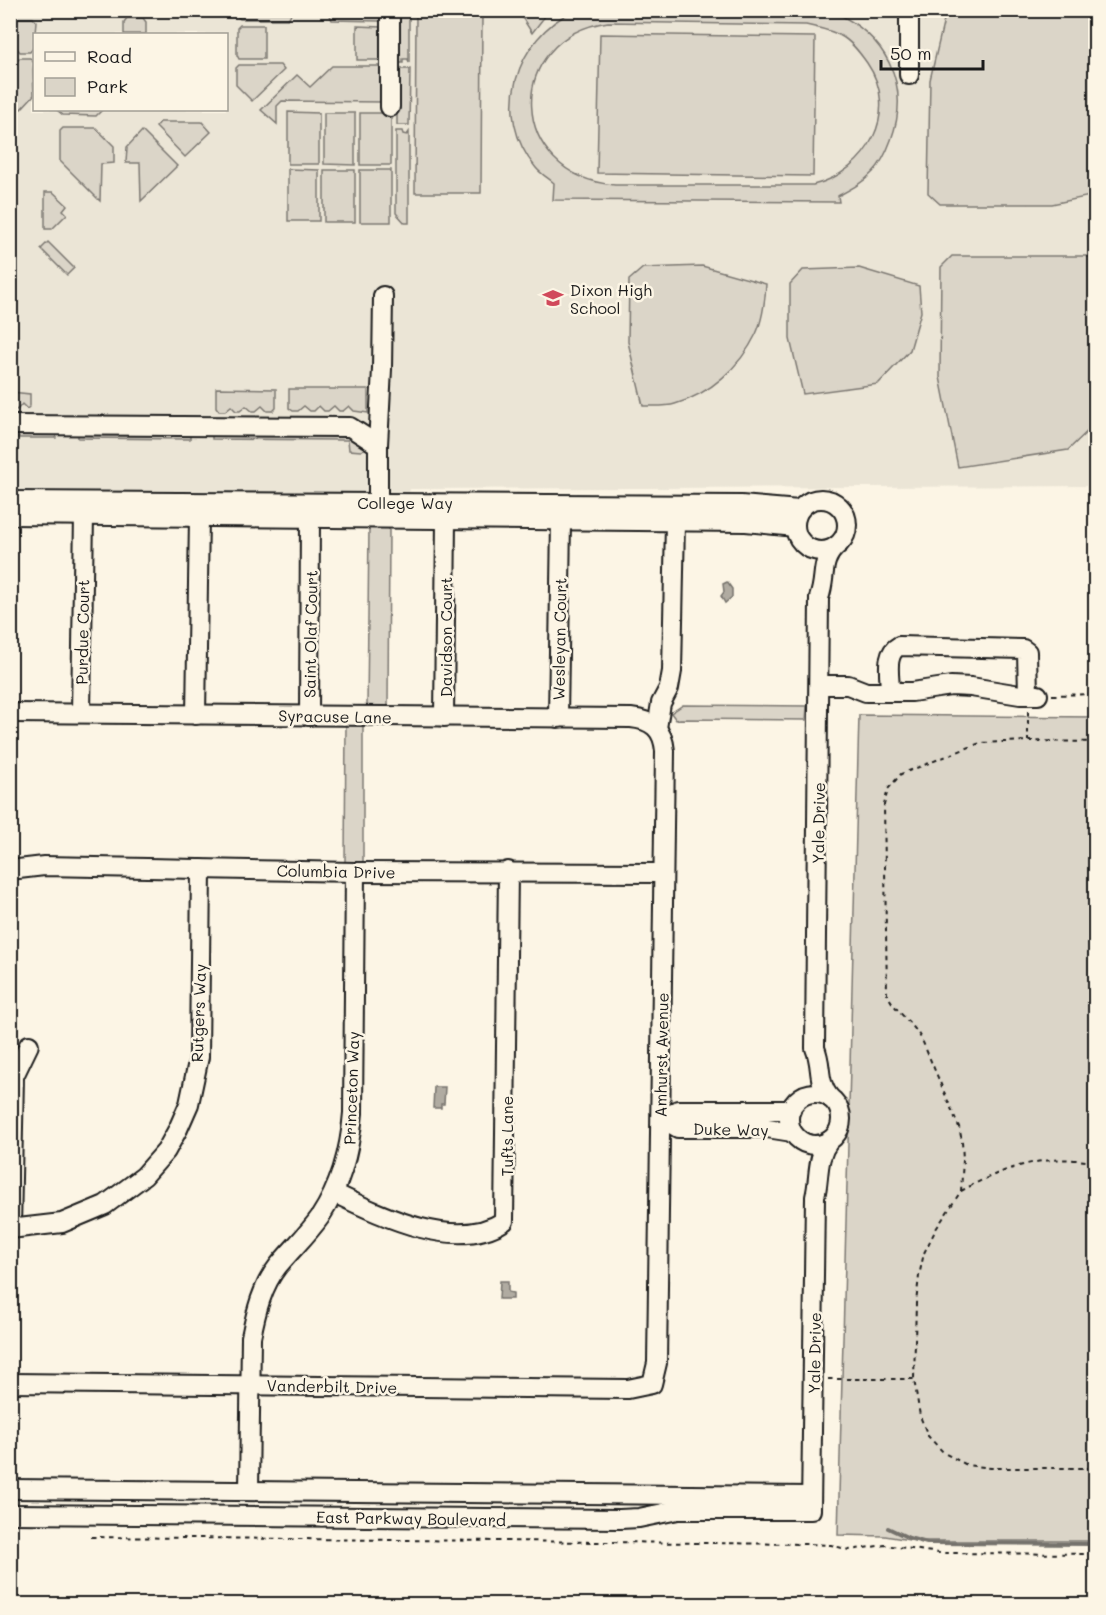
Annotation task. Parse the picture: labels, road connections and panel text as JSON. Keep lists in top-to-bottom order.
{
  "streets": {
    "street": [
      "College Way",
      "Purdue Court",
      "Saint Olaf Court",
      "Davidson Court",
      "Wesleyan Court",
      "Syracuse Lane",
      "Yale Drive",
      "Columbia Drive",
      "Rutgers Way",
      "Amhurst Avenue",
      "Princeton Way",
      "Duke Way",
      "Tufts Lane",
      "Vanderbilt Drive",
      "East Parkway Boulevard"
    ]
  },
  "crossings": [
    ["College Way", "Purdue Court"],
    ["College Way", "Saint Olaf Court"],
    ["College Way", "Davidson Court"],
    ["College Way", "Wesleyan Court"],
    ["College Way", "Yale Drive"],
    ["Purdue Court", "Syracuse Lane"],
    ["Saint Olaf Court", "Syracuse Lane"],
    ["Davidson Court", "Syracuse Lane"],
    ["Wesleyan Court", "Syracuse Lane"],
    ["Syracuse Lane", "Amhurst Avenue"],
    ["Yale Drive", "Duke Way"],
    ["Yale Drive", "East Parkway Boulevard"],
    ["Columbia Drive", "Rutgers Way"],
    ["Columbia Drive", "Amhurst Avenue"],
    ["Columbia Drive", "Princeton Way"],
    ["Columbia Drive", "Tufts Lane"],
    ["Amhurst Avenue", "Duke Way"],
    ["Amhurst Avenue", "Vanderbilt Drive"],
    ["Princeton Way", "Tufts Lane"],
    ["Princeton Way", "Vanderbilt Drive"],
    ["Princeton Way", "East Parkway Boulevard"]
  ],
  "places": {
    "school or university": ["Dixon High School"]
  },
  "legend": ["Road", "Park"],
  "scale_bar": "50 m"
}
